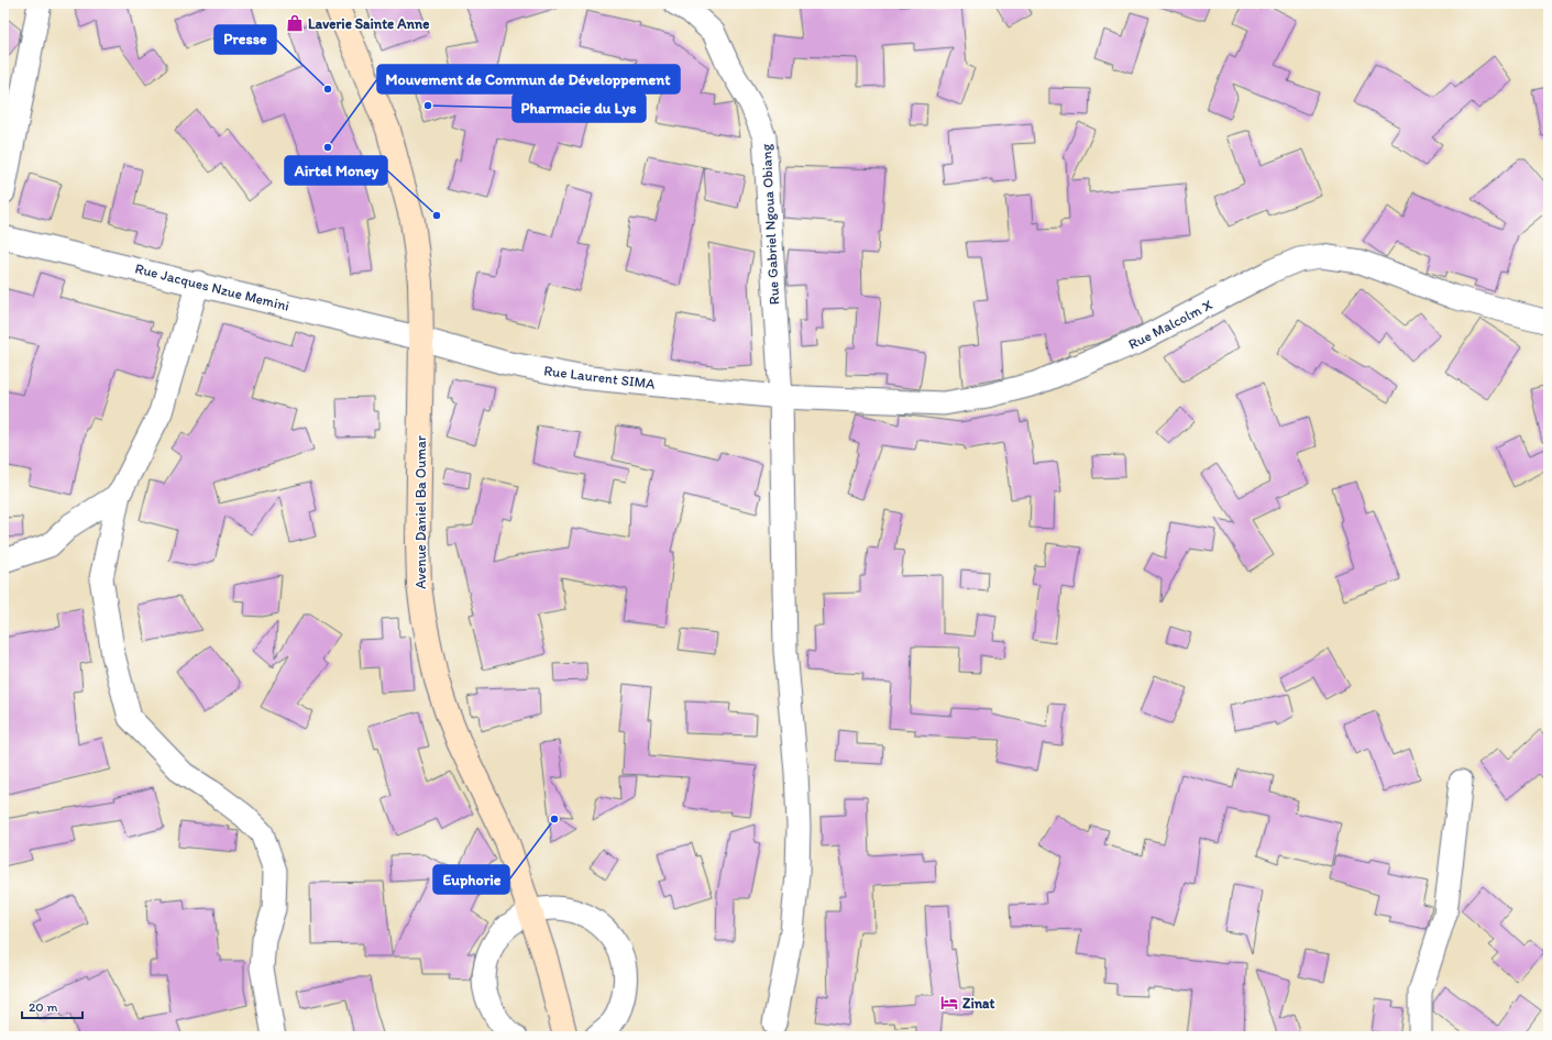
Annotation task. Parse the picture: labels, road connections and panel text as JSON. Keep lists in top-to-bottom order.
{
  "streets": {
    "main road": ["Avenue Daniel Ba Oumar"],
    "street": [
      "Rue Gabriel Ngoua Obiang",
      "Rue Jacques Nzue Memini",
      "Rue Malcolm X",
      "Rue Laurent SIMA"
    ]
  },
  "crossings": [
    ["Rue Gabriel Ngoua Obiang", "Rue Malcolm X"],
    ["Rue Gabriel Ngoua Obiang", "Rue Laurent SIMA"],
    ["Rue Jacques Nzue Memini", "Rue Laurent SIMA"],
    ["Rue Jacques Nzue Memini", "Avenue Daniel Ba Oumar"],
    ["Rue Malcolm X", "Rue Laurent SIMA"],
    ["Rue Laurent SIMA", "Avenue Daniel Ba Oumar"]
  ],
  "places": {
    "shop": ["Laverie Sainte Anne"],
    "other": [
      "Presse",
      "Pharmacie du Lys",
      "Mouvement de Commun de Développement",
      "Airtel Money",
      "Euphorie"
    ],
    "hotel": ["Zinat"]
  },
  "scale_bar": "20 m"
}
